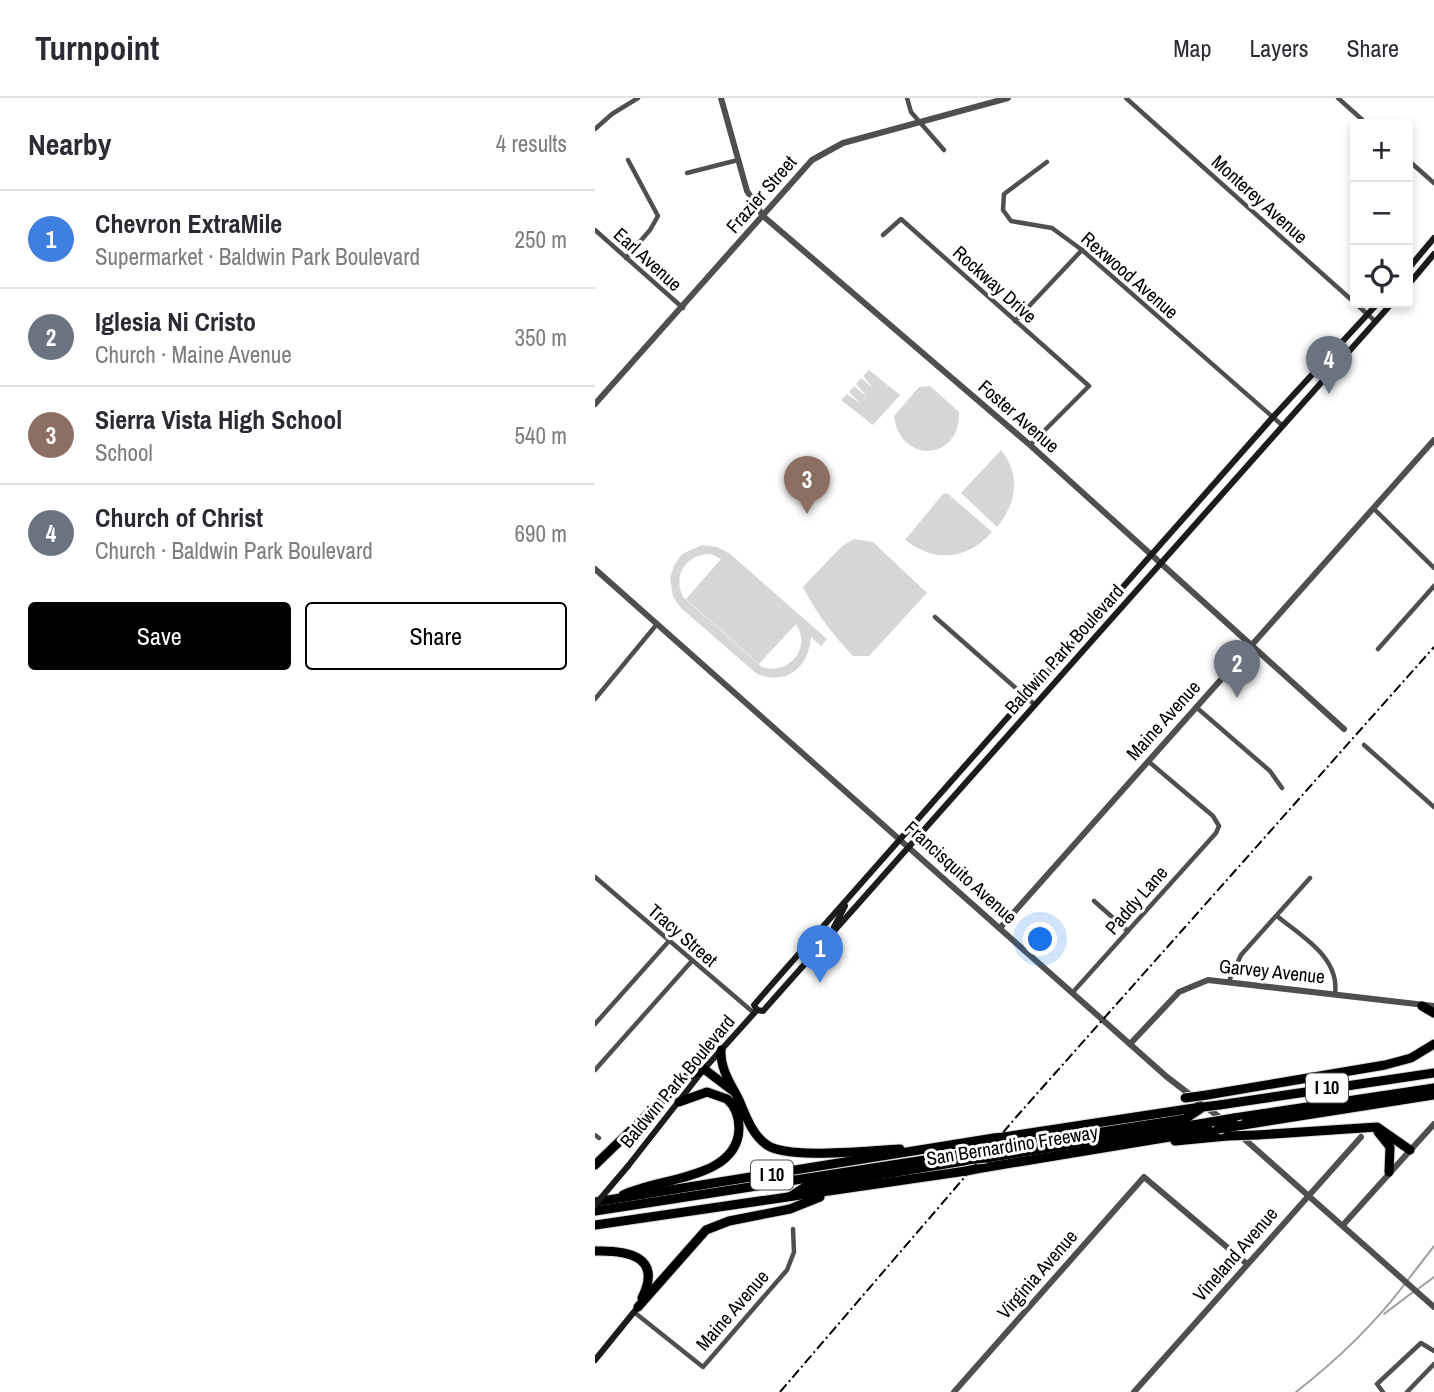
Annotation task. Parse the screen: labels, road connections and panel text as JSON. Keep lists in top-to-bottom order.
{
  "streets": {
    "highway": ["I 10", "San Bernardino Freeway"],
    "main road": ["Baldwin Park Boulevard"],
    "street": [
      "Frazier Street",
      "Monterey Avenue",
      "Earl Avenue",
      "Rexwood Avenue",
      "Rockway Drive",
      "Foster Avenue",
      "Maine Avenue",
      "Francisquito Avenue",
      "Paddy Lane",
      "Tracy Street",
      "Garvey Avenue",
      "Vineland Avenue",
      "Virginia Avenue"
    ]
  },
  "crossings": [
    ["Frazier Street", "Earl Avenue"],
    ["Frazier Street", "Foster Avenue"],
    ["Monterey Avenue", "Baldwin Park Boulevard"],
    ["Rexwood Avenue", "Baldwin Park Boulevard"],
    ["Rockway Drive", "Foster Avenue"],
    ["Foster Avenue", "Baldwin Park Boulevard"],
    ["Foster Avenue", "Maine Avenue"],
    ["Baldwin Park Boulevard", "Francisquito Avenue"],
    ["Baldwin Park Boulevard", "Tracy Street"],
    ["Baldwin Park Boulevard", "San Bernardino Freeway"],
    ["Maine Avenue", "Francisquito Avenue"],
    ["Maine Avenue", "Paddy Lane"],
    ["Francisquito Avenue", "Paddy Lane"],
    ["Francisquito Avenue", "Garvey Avenue"],
    ["Francisquito Avenue", "Vineland Avenue"],
    ["Vineland Avenue", "Virginia Avenue"]
  ],
  "page": {
    "header": "Turnpoint",
    "nav": ["Map", "Layers", "Share"],
    "heading": ["Nearby", "4 results"],
    "map_buttons": ["+", "−"],
    "list": [
      {
        "mark": "1",
        "name": "Chevron ExtraMile",
        "note": "Supermarket · Baldwin Park Boulevard",
        "value": "250 m"
      },
      {
        "mark": "2",
        "name": "Iglesia Ni Cristo",
        "note": "Church · Maine Avenue",
        "value": "350 m"
      },
      {
        "mark": "3",
        "name": "Sierra Vista High School",
        "note": "School",
        "value": "540 m"
      },
      {
        "mark": "4",
        "name": "Church of Christ",
        "note": "Church · Baldwin Park Boulevard",
        "value": "690 m"
      }
    ],
    "pins": [
      "4",
      "3",
      "2",
      "1"
    ],
    "buttons": ["Save", "Share"]
  }
}
